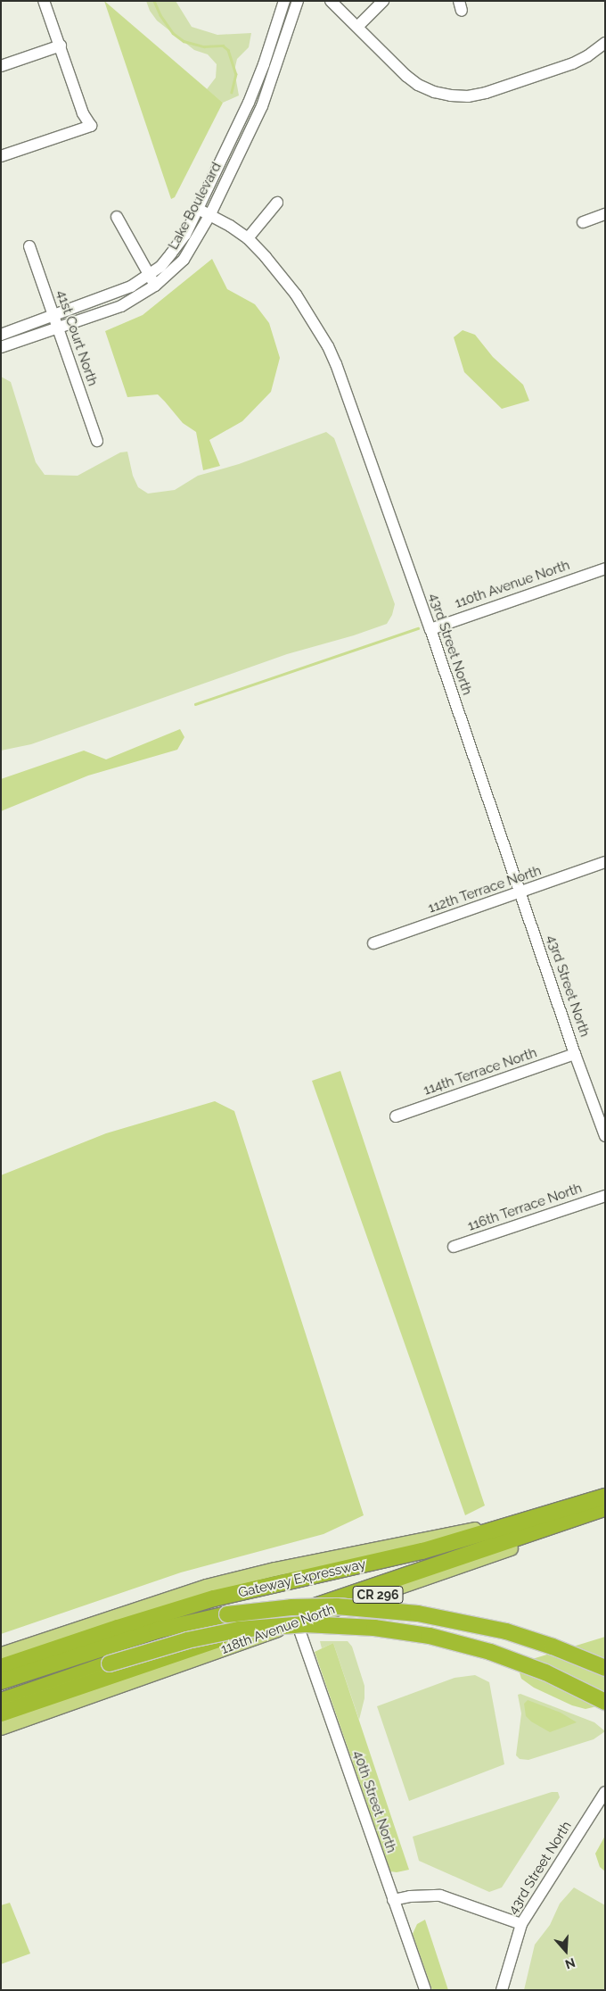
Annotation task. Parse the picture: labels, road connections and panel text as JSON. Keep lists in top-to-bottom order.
{
  "streets": {
    "highway": ["Gateway Expressway"],
    "main road": ["CR 296", "118th Avenue North"],
    "street": [
      "Lake Boulevard",
      "41st Court North",
      "110th Avenue North",
      "43rd Street North",
      "112th Terrace North",
      "114th Terrace North",
      "116th Terrace North",
      "40th Street North"
    ]
  },
  "crossings": [
    ["Lake Boulevard", "41st Court North"],
    ["Lake Boulevard", "43rd Street North"],
    ["110th Avenue North", "43rd Street North"],
    ["43rd Street North", "112th Terrace North"],
    ["43rd Street North", "114th Terrace North"],
    ["118th Avenue North", "40th Street North"]
  ],
  "north": "bottom"
}
